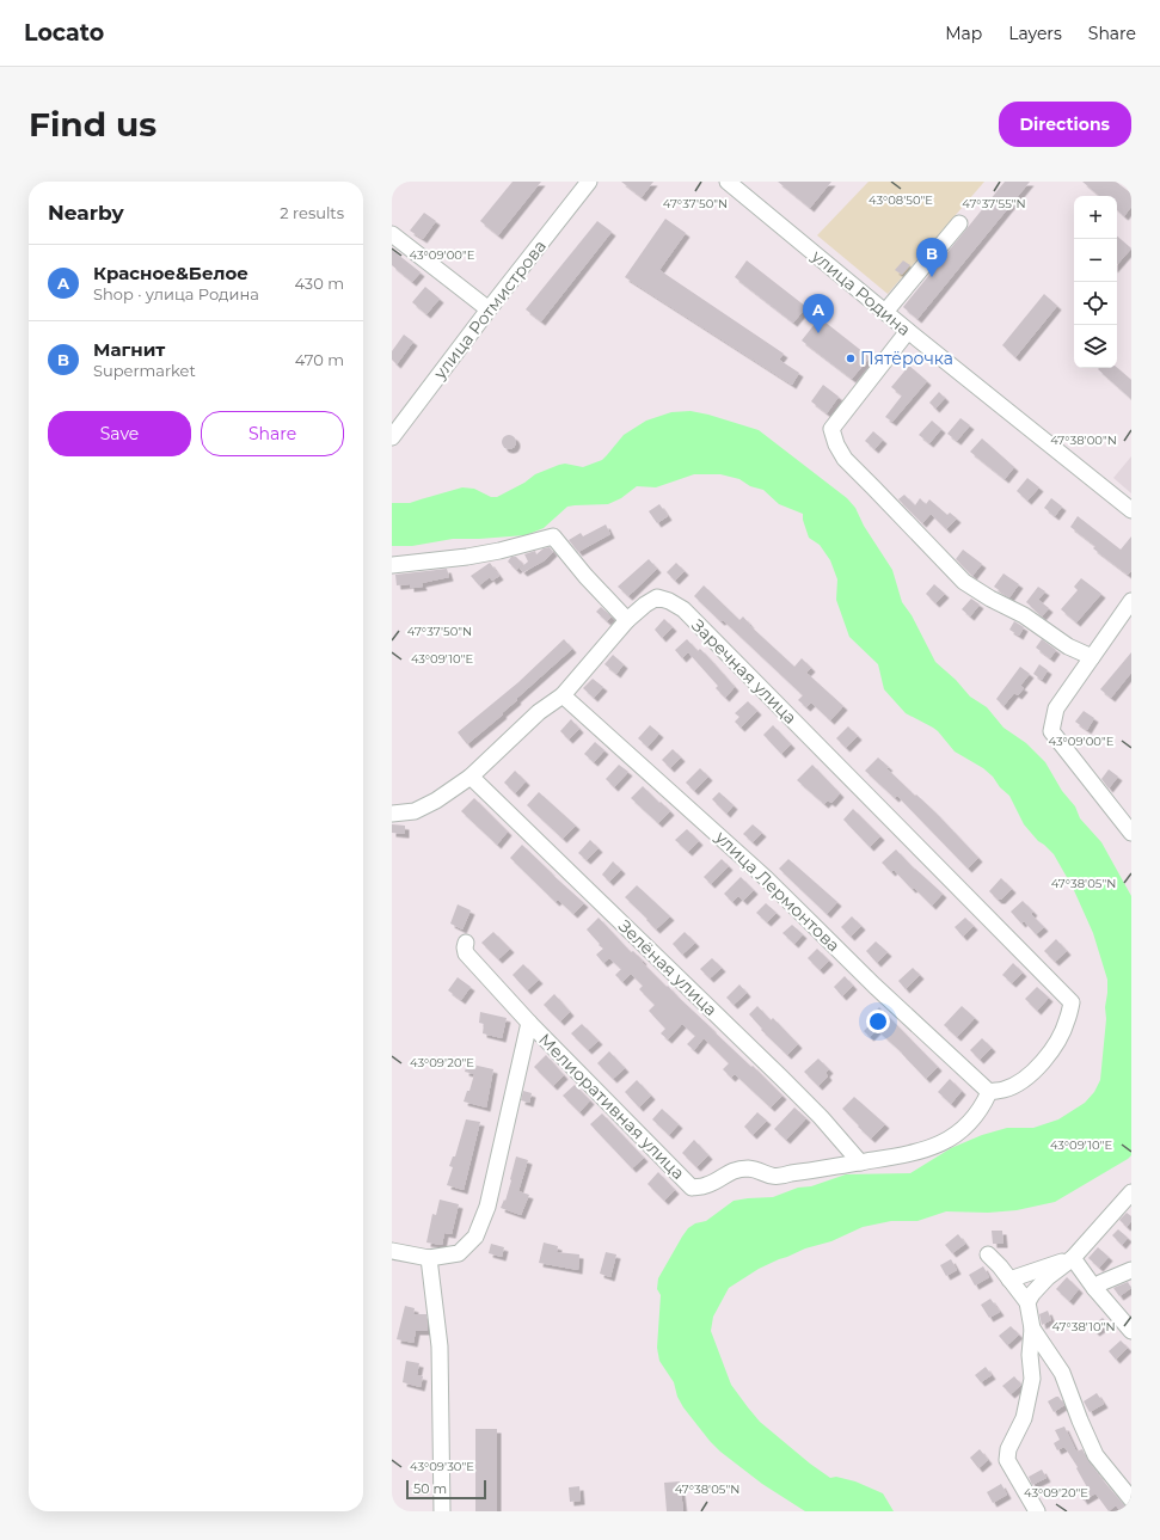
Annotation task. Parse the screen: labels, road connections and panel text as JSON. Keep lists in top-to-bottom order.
{
  "streets": {
    "street": [
      "улица Родина",
      "улица Ротмистрова",
      "Заречная улица",
      "улица Лермонтова",
      "Зелёная улица",
      "Мелиоративная улица"
    ]
  },
  "crossings": [
    ["Заречная улица", "улица Лермонтова"],
    ["Заречная улица", "Зелёная улица"],
    ["Заречная улица", "Мелиоративная улица"],
    ["улица Лермонтова", "Мелиоративная улица"],
    ["Зелёная улица", "Мелиоративная улица"]
  ],
  "places": ["Пятёрочка"],
  "scale_bar": "50 m",
  "page": {
    "header": "Locato",
    "nav": ["Map", "Layers", "Share"],
    "buttons": [
      "Directions",
      ["Save", "Share"]
    ],
    "title": "Find us",
    "heading": ["Nearby", "2 results"],
    "map_buttons": ["+", "−"],
    "pins": ["B", "A"],
    "list": [
      {
        "mark": "A",
        "name": "Красное&Белое",
        "note": "Shop · улица Родина",
        "value": "430 m"
      },
      {
        "mark": "B",
        "name": "Магнит",
        "note": "Supermarket",
        "value": "470 m"
      }
    ],
    "scale": "50 m"
  },
  "coordinates": [
    "43°08'50\"E",
    "47°37'50\"N",
    "47°37'55\"N",
    "43°09'00\"E",
    "47°38'00\"N",
    "43°09'10\"E",
    "47°38'05\"N",
    "43°09'20\"E",
    "47°38'10\"N",
    "43°09'30\"E"
  ]
}
